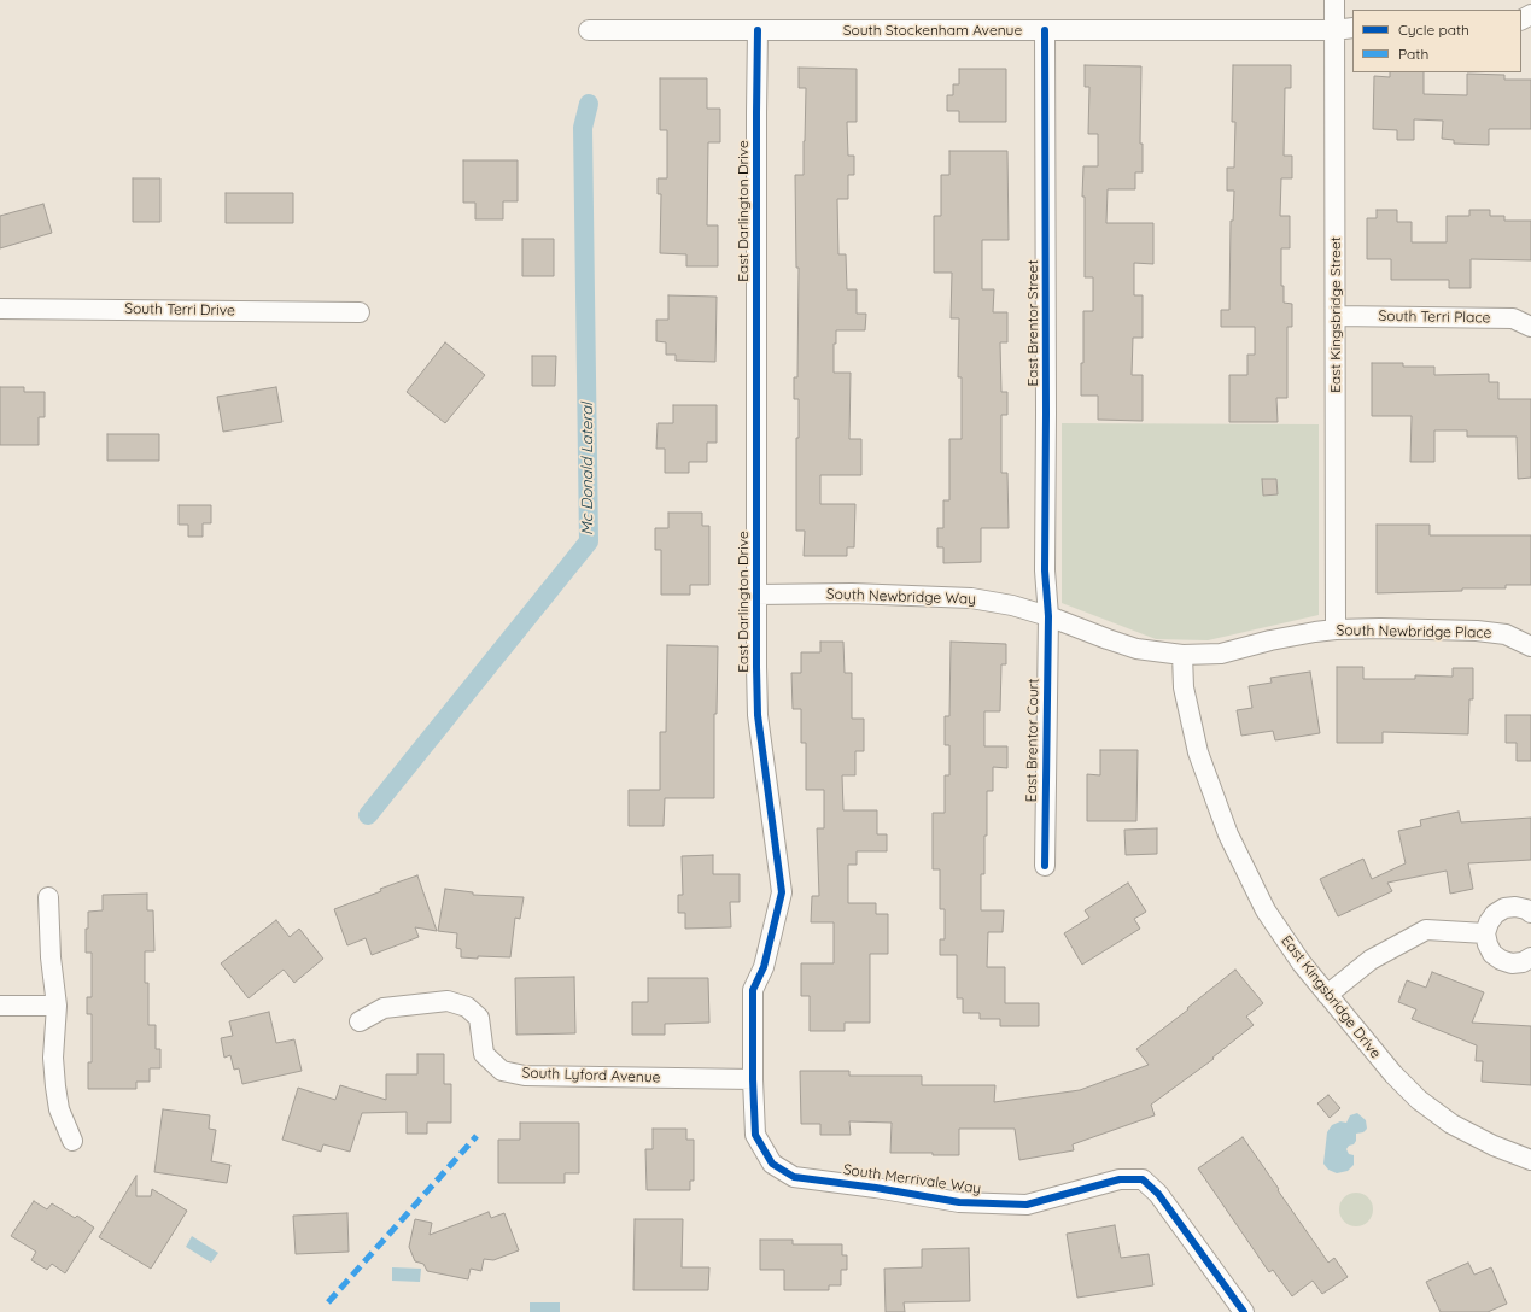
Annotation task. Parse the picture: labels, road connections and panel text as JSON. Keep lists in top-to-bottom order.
{
  "streets": {
    "street": [
      "South Stockenham Avenue",
      "East Darlington Drive",
      "South Terri Drive",
      "East Kingsbridge Street",
      "South Terri Place",
      "East Brentor Street",
      "South Newbridge Way",
      "South Newbridge Place",
      "East Brentor Court",
      "East Kingsbridge Drive",
      "South Lyford Avenue",
      "South Merrivale Way"
    ]
  },
  "crossings": [
    ["South Stockenham Avenue", "East Darlington Drive"],
    ["South Stockenham Avenue", "East Kingsbridge Street"],
    ["South Stockenham Avenue", "East Brentor Street"],
    ["East Darlington Drive", "South Newbridge Way"],
    ["East Darlington Drive", "South Lyford Avenue"],
    ["East Darlington Drive", "South Merrivale Way"],
    ["East Kingsbridge Street", "South Terri Place"],
    ["East Kingsbridge Street", "South Newbridge Place"],
    ["East Brentor Street", "South Newbridge Way"],
    ["East Brentor Street", "East Brentor Court"],
    ["South Newbridge Way", "South Newbridge Place"],
    ["South Newbridge Way", "East Brentor Court"],
    ["South Newbridge Way", "East Kingsbridge Drive"],
    ["South Newbridge Place", "East Kingsbridge Drive"]
  ],
  "water": ["Mc Donald Lateral"],
  "legend": ["Cycle path", "Path"]
}
